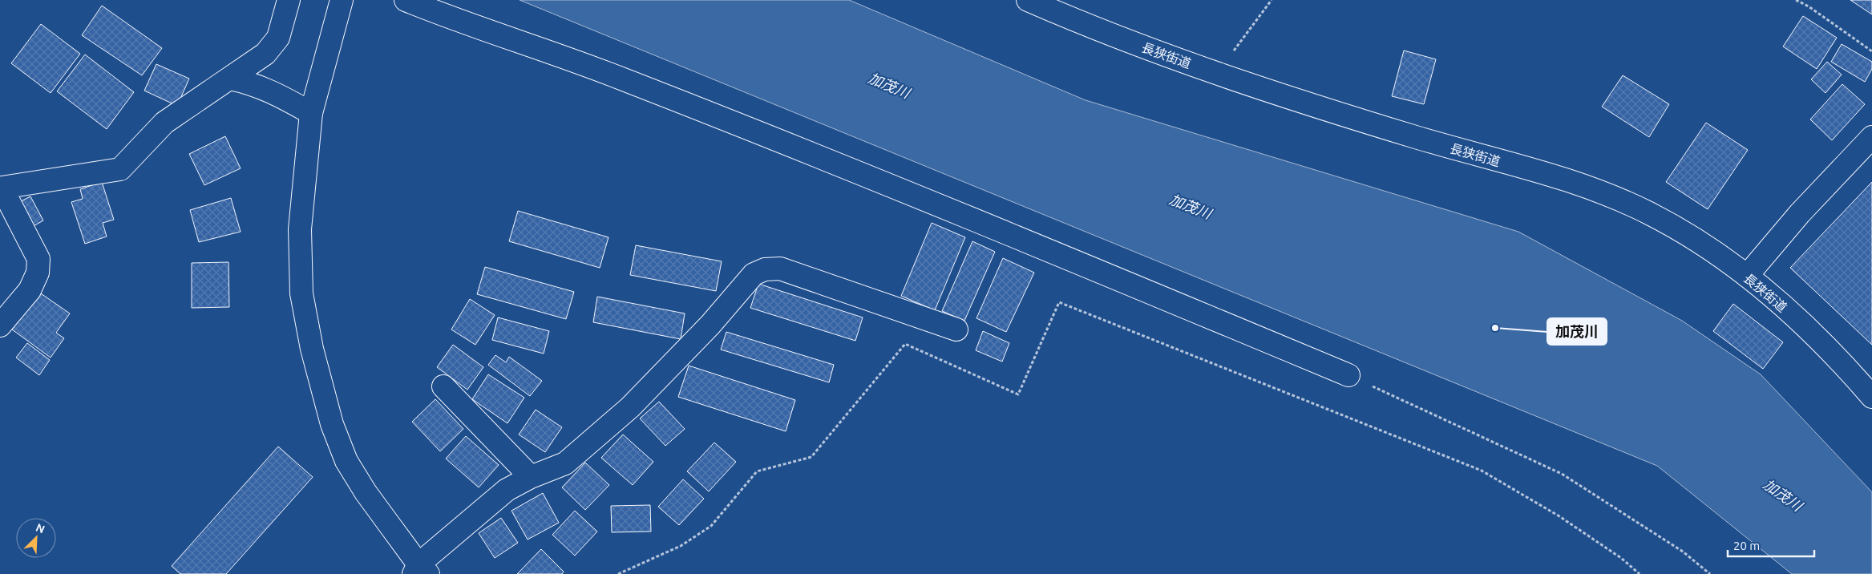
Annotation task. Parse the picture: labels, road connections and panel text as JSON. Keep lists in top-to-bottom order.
{
  "streets": {
    "street": ["長狭街道"]
  },
  "water": ["加茂川"],
  "places": ["加茂川"],
  "scale_bar": "20 m",
  "north": "top right"
}
